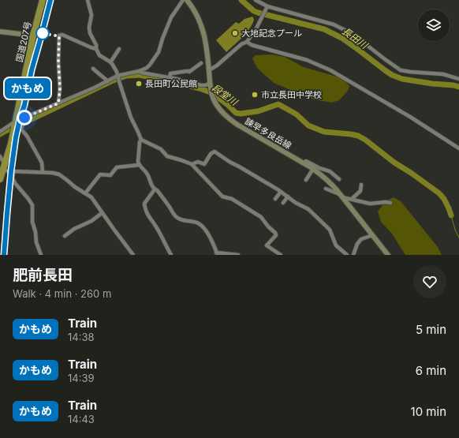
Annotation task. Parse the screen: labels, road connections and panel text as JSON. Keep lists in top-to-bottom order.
{
  "streets": {
    "highway": ["国道207号"],
    "main road": ["諫早多良岳線"]
  },
  "water": ["長田川", "段堂川"],
  "places": ["大地記念プール", "長田町公民館", "市立長田中学校"],
  "page": {
    "on_map": "かもめ",
    "heading": ["肥前長田", "Walk · 4 min · 260 m"],
    "list": [
      {
        "mark": "かもめ",
        "name": "Train",
        "note": "14:38",
        "value": "5 min"
      },
      {
        "mark": "かもめ",
        "name": "Train",
        "note": "14:39",
        "value": "6 min"
      },
      {
        "mark": "かもめ",
        "name": "Train",
        "note": "14:43",
        "value": "10 min"
      }
    ]
  }
}
